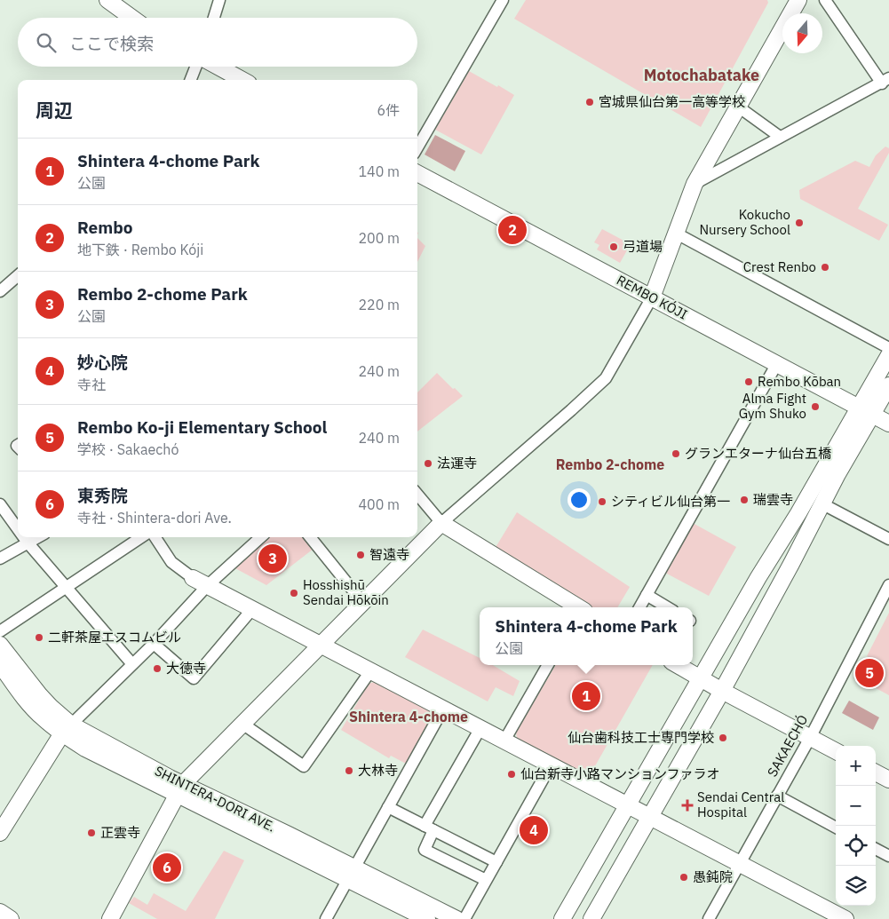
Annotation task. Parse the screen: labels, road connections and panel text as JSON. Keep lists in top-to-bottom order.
{
  "streets": {
    "street": ["REMBO KÓJI", "SAKAECHÓ", "SHINTERA-DORI AVE."]
  },
  "districts": ["Motochabatake", "Rembo 2-chome", "Shintera 4-chome"],
  "places": {
    "other": [
      "宮城県仙台第一高等学校",
      "Kokucho Nursery School",
      "弓道場",
      "Crest Renbo",
      "Rembo Kōban",
      "Alma Fight Gym Shuko",
      "グランエターナ仙台五橋",
      "法運寺",
      "瑞雲寺",
      "シティビル仙台第一",
      "智遠寺",
      "Hosshishū Sendai Hōkōin",
      "二軒茶屋エスコムビル",
      "大徳寺",
      "仙台歯科技工士専門学校",
      "大林寺",
      "仙台新寺小路マンションファラオ",
      "正雲寺",
      "愚鈍院"
    ],
    "health": ["Sendai Central Hospital"]
  },
  "north": "bottom",
  "page": {
    "search": "ここで検索",
    "heading": ["周辺", "6件"],
    "list": [
      {
        "mark": "1",
        "name": "Shintera 4-chome Park",
        "note": "公園",
        "value": "140 m"
      },
      {
        "mark": "2",
        "name": "Rembo",
        "note": "地下鉄 · Rembo Kóji",
        "value": "200 m"
      },
      {
        "mark": "3",
        "name": "Rembo 2-chome Park",
        "note": "公園",
        "value": "220 m"
      },
      {
        "mark": "4",
        "name": "妙心院",
        "note": "寺社",
        "value": "240 m"
      },
      {
        "mark": "5",
        "name": "Rembo Ko-ji Elementary School",
        "note": "学校 · Sakaechó",
        "value": "240 m"
      },
      {
        "mark": "6",
        "name": "東秀院",
        "note": "寺社 · Shintera-dori Ave.",
        "value": "400 m"
      }
    ],
    "pins": [
      "2",
      "3",
      "5",
      "1",
      "4",
      "6"
    ],
    "popup": ["Shintera 4-chome Park", "公園"],
    "map_buttons": ["+", "−"]
  }
}
